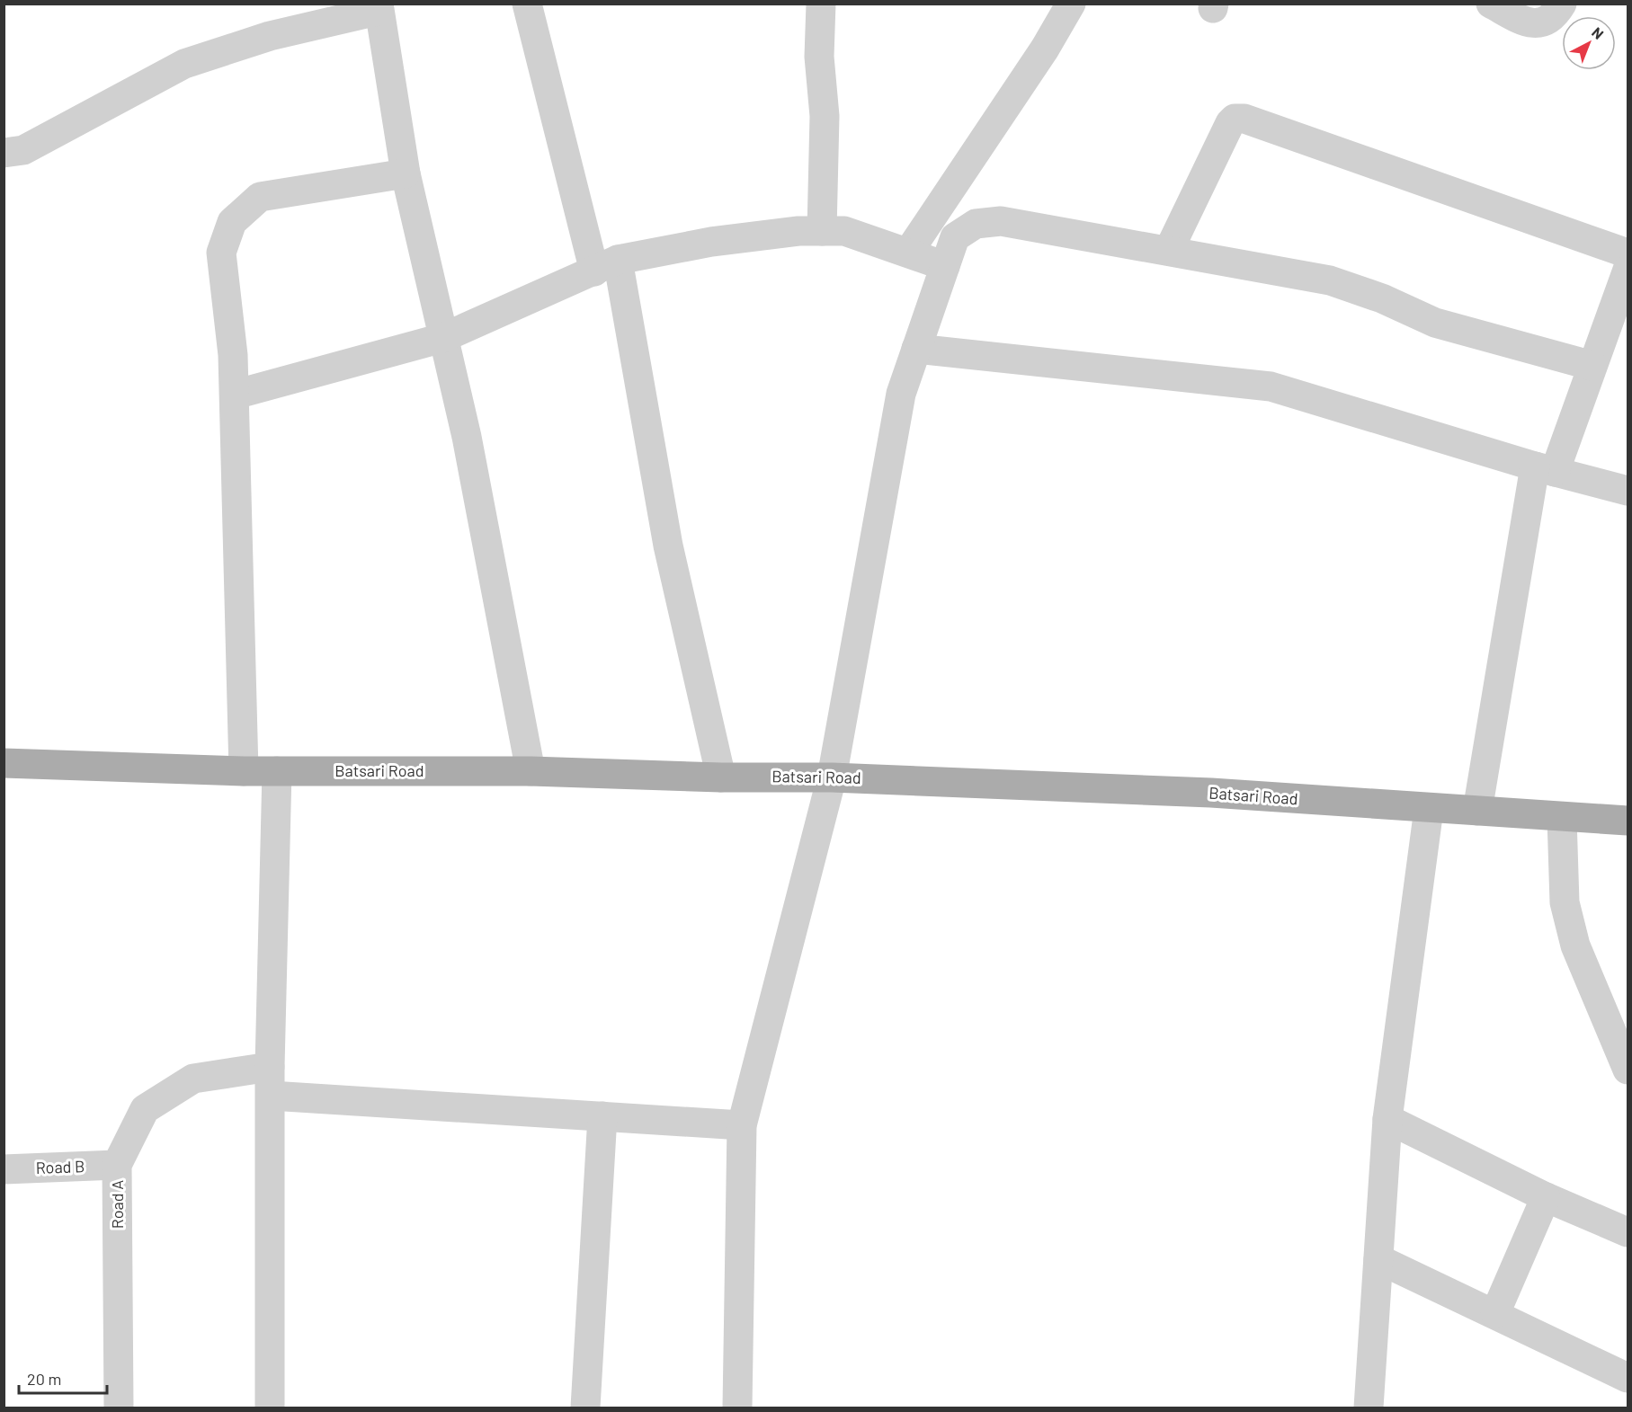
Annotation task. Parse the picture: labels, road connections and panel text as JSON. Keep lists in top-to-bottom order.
{
  "streets": {
    "main road": ["Batsari Road"],
    "street": ["Road B", "Road A"]
  },
  "crossings": [
    ["Road B", "Road A"]
  ],
  "scale_bar": "20 m",
  "north": "top right"
}
